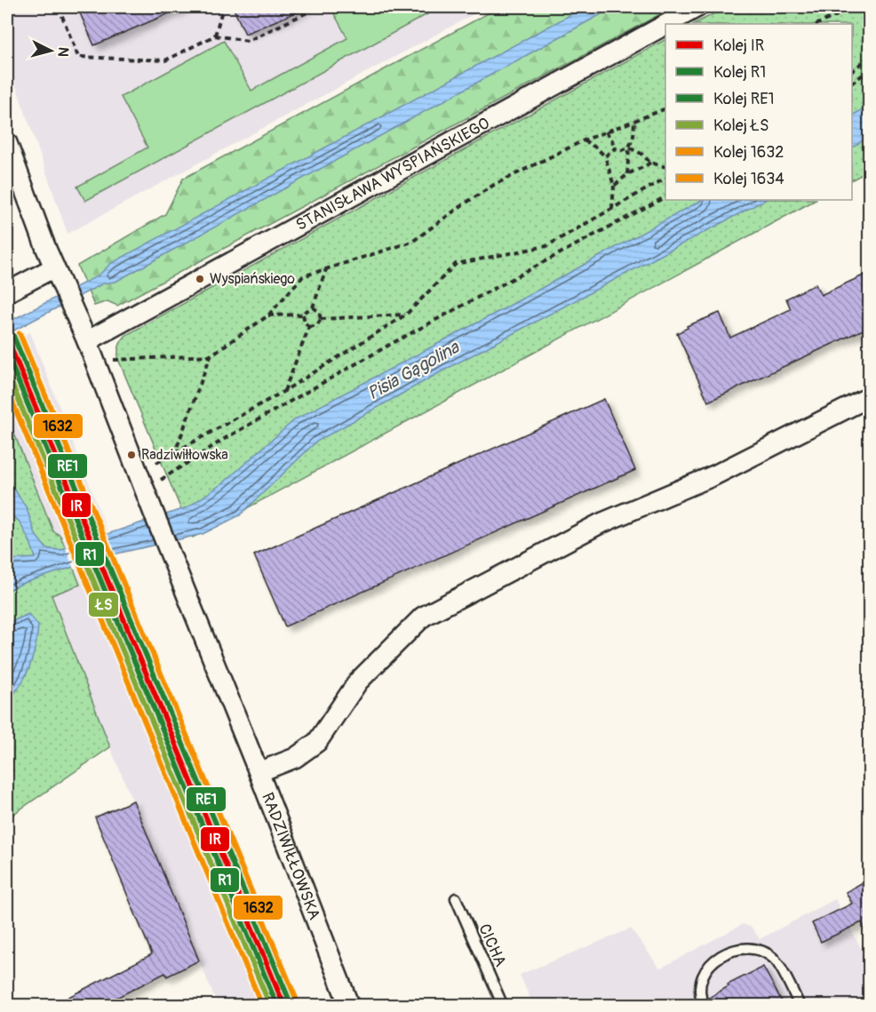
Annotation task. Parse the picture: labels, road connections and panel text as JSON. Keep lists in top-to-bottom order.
{
  "streets": {
    "street": ["STANISŁAWA WYSPIAŃSKIEGO", "RADZIWIŁŁOWSKA"],
    "lane": ["CICHA"]
  },
  "crossings": [
    ["STANISŁAWA WYSPIAŃSKIEGO", "RADZIWIŁŁOWSKA"]
  ],
  "water": ["Pisia Gągolina"],
  "places": ["Wyspiańskiego", "Radziwiłłowska"],
  "lines": [
    "rail line 1632",
    "rail line RE1",
    "rail line IR",
    "rail line R1",
    "rail line ŁS",
    "rail line 1634"
  ],
  "legend": [
    "Kolej IR",
    "Kolej R1",
    "Kolej RE1",
    "Kolej ŁS",
    "Kolej 1632",
    "Kolej 1634"
  ],
  "north": "right"
}
